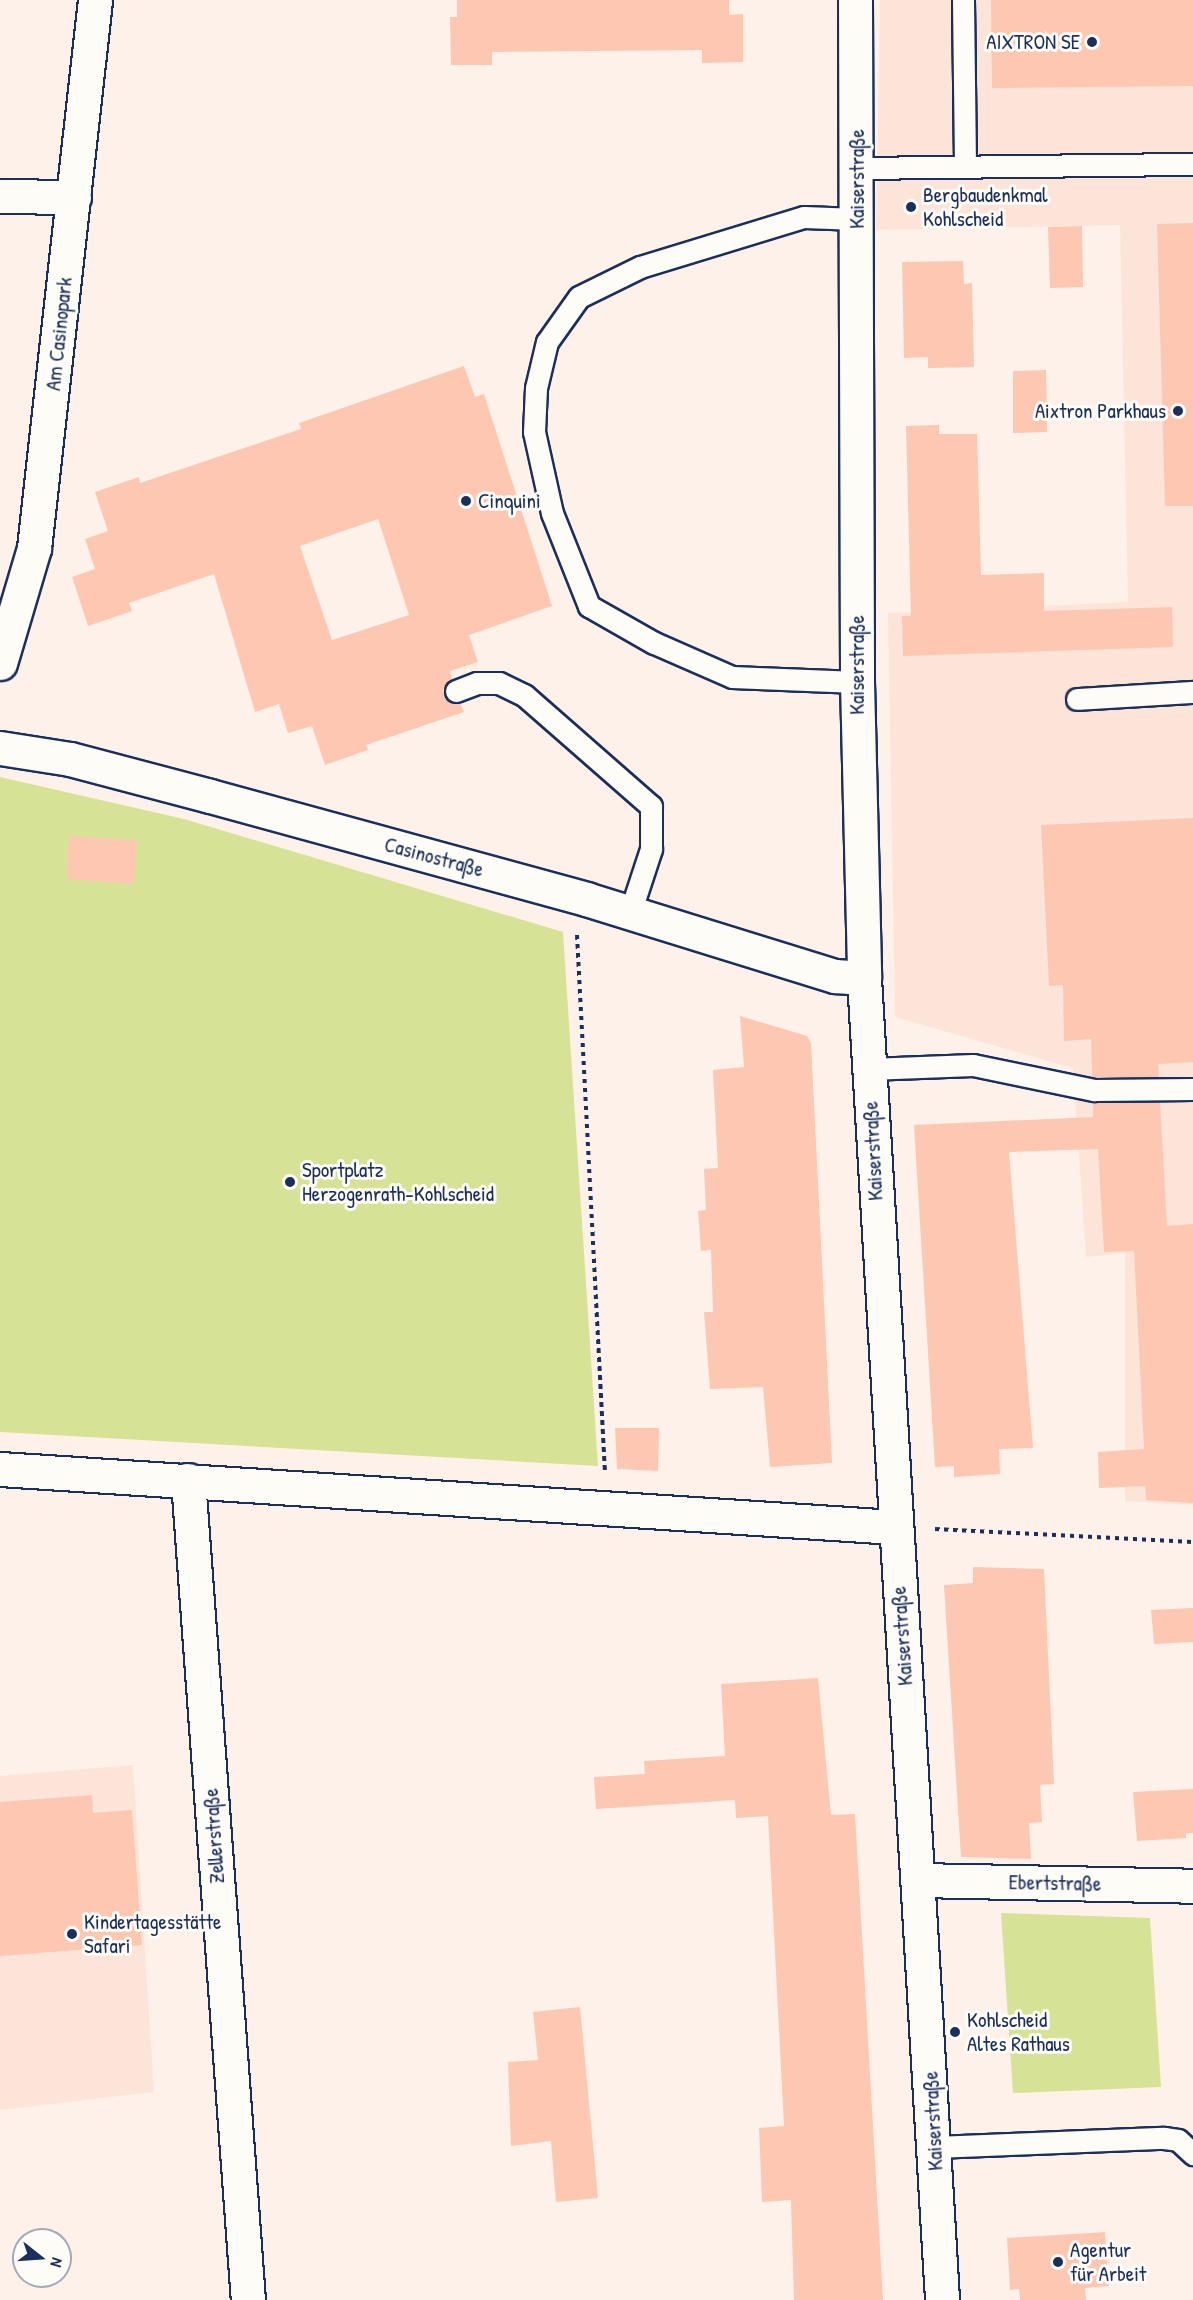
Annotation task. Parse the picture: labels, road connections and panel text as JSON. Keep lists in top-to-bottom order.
{
  "streets": {
    "street": [
      "Kaiserstraße",
      "Am Casinopark",
      "Casinostraße",
      "Zellerstraße",
      "Ebertstraße"
    ]
  },
  "crossings": [
    ["Kaiserstraße", "Casinostraße"],
    ["Kaiserstraße", "Ebertstraße"]
  ],
  "places": [
    "AIXTRON SE",
    "Bergbaudenkmal Kohlscheid",
    "Aixtron Parkhaus",
    "Cinquini",
    "Sportplatz Herzogenrath-Kohlscheid",
    "Kindertagesstätte Safari",
    "Kohlscheid Altes Rathaus",
    "Agentur für Arbeit"
  ],
  "north": "right"
}
